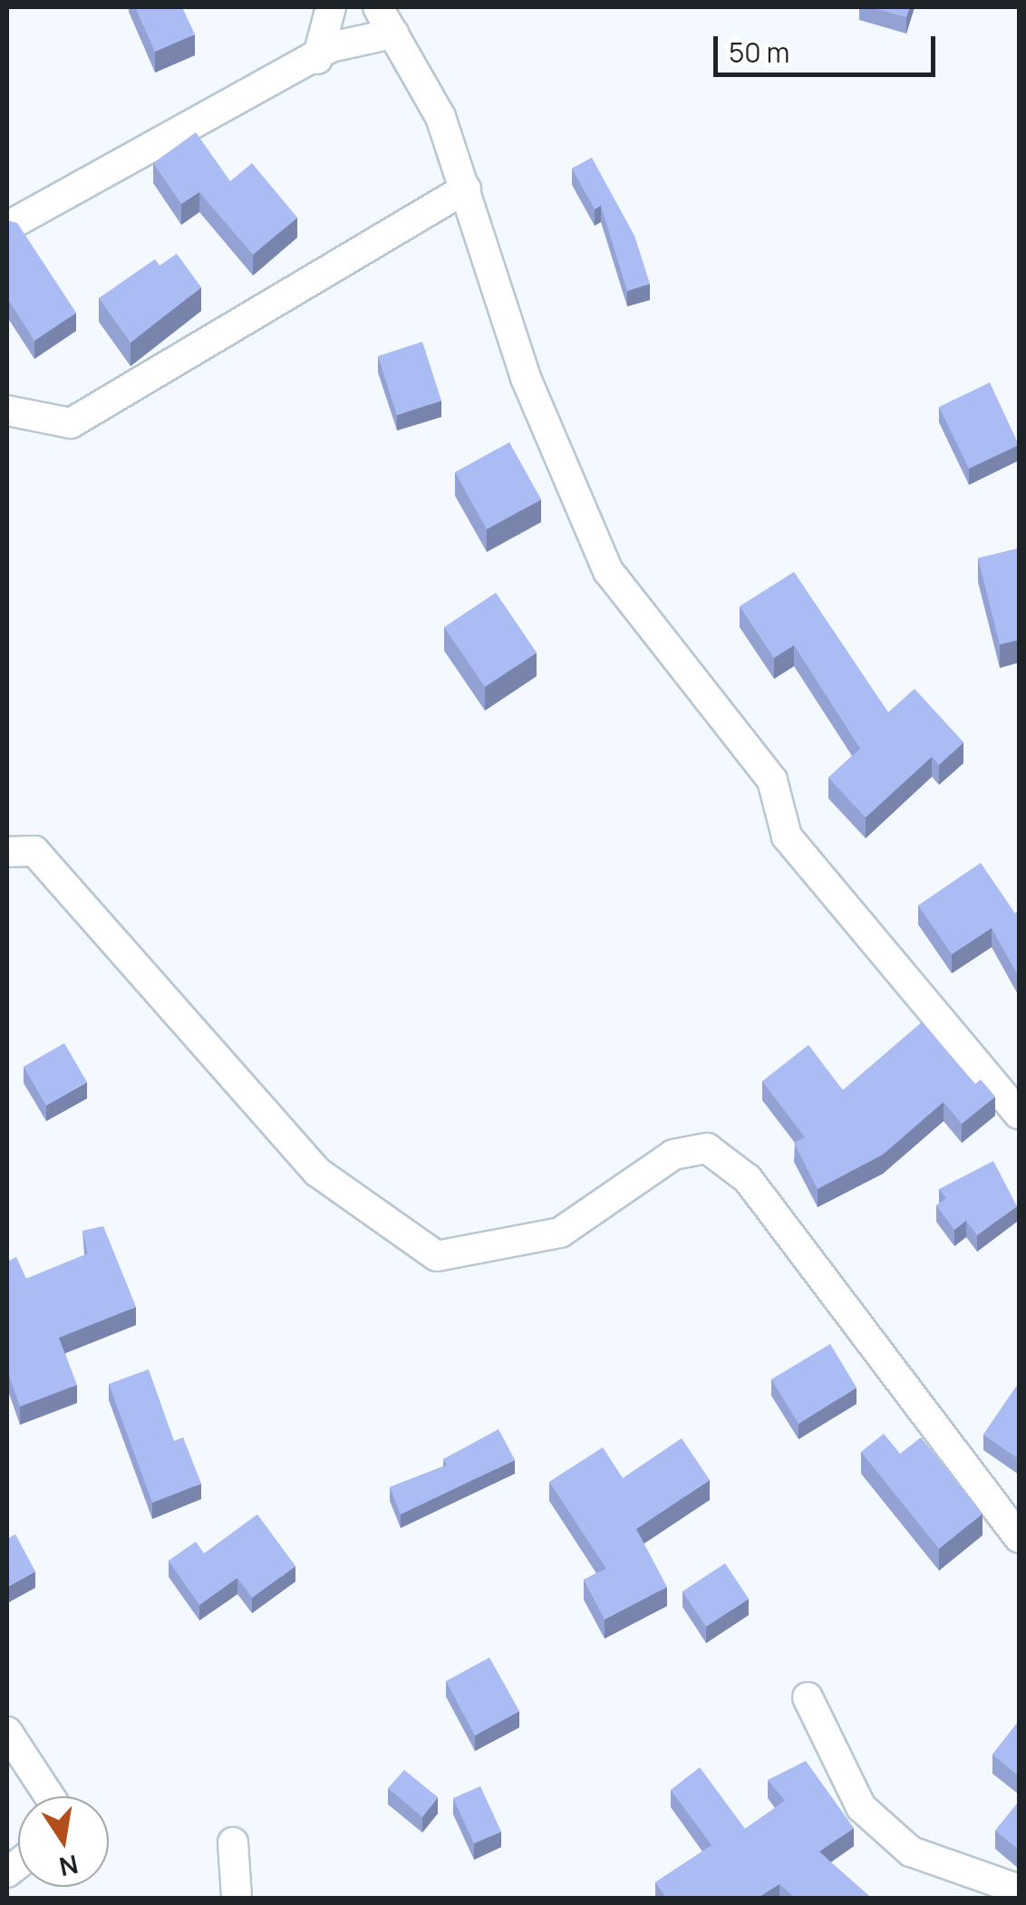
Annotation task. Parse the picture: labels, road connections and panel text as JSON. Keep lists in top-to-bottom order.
{
  "scale_bar": "50 m",
  "north": "bottom"
}
